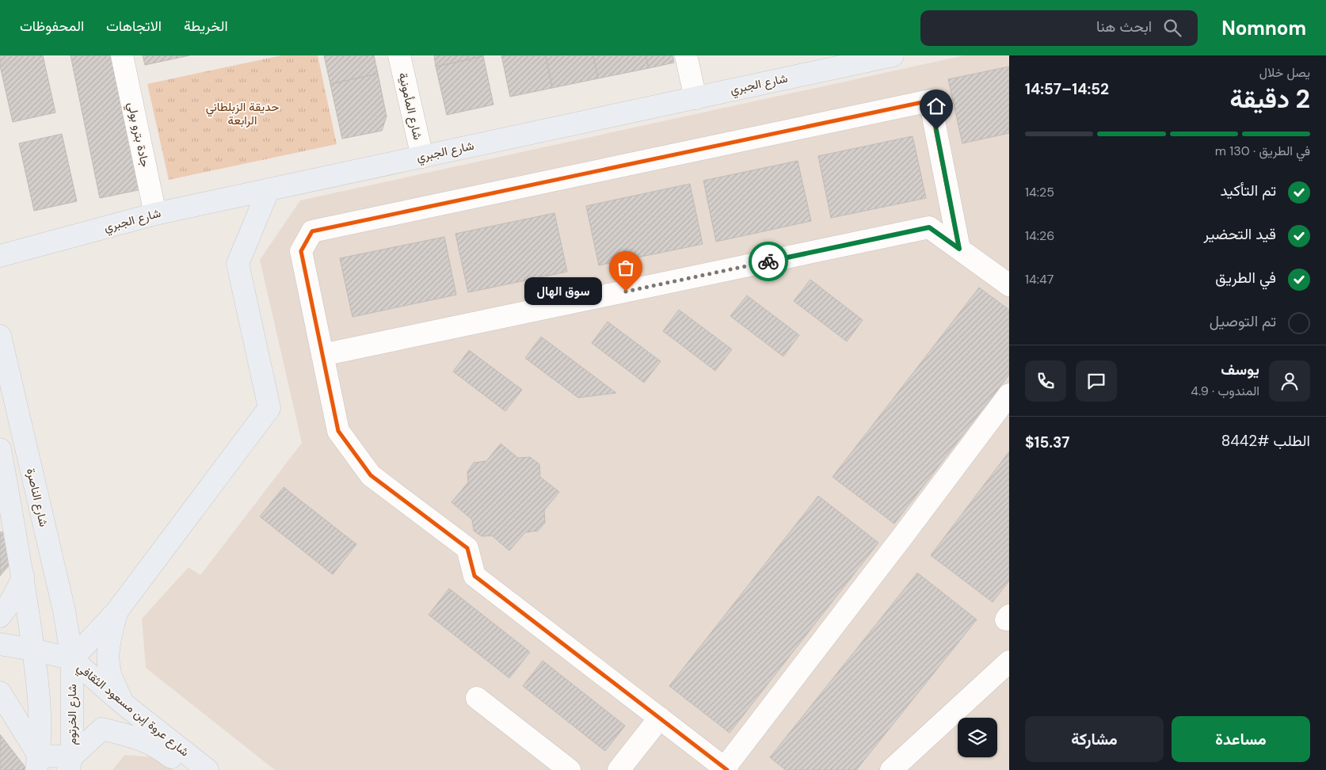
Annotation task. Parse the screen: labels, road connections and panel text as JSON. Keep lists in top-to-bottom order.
{
  "streets": {
    "main road": [
      "شارع الجبري",
      "شارع الناصرة",
      "شارع عروة إبن مسعود الثقافي",
      "شارع الخرتوم"
    ],
    "street": ["شارع المأمونية", "جادة بترو بولي"]
  },
  "crossings": [
    ["شارع الجبري", "شارع المأمونية"],
    ["شارع الجبري", "جادة بترو بولي"],
    ["شارع الناصرة", "شارع عروة إبن مسعود الثقافي"],
    ["شارع الناصرة", "شارع الخرتوم"],
    ["شارع عروة إبن مسعود الثقافي", "شارع الخرتوم"]
  ],
  "parks": ["حديقة الزبلطاني الرابعة"],
  "places": ["سوق الهال"],
  "page": {
    "header": "Nomnom",
    "search": "ابحث هنا",
    "nav": ["الخريطة", "الاتجاهات", "المحفوظات"],
    "heading": ["2 دقيقة", "يصل خلال", "14:52–14:57"],
    "panel": [
      "يوسف",
      "المندوب · 4.9",
      "الطلب #8442",
      "$15.37"
    ],
    "bar": "في الطريق · 130 m",
    "list": [
      ["تم التأكيد", "14:25"],
      ["قيد التحضير", "14:26"],
      ["في الطريق", "14:47"],
      "تم التوصيل"
    ],
    "bubble": "سوق الهال",
    "buttons": ["مساعدة", "مشاركة"]
  }
}
